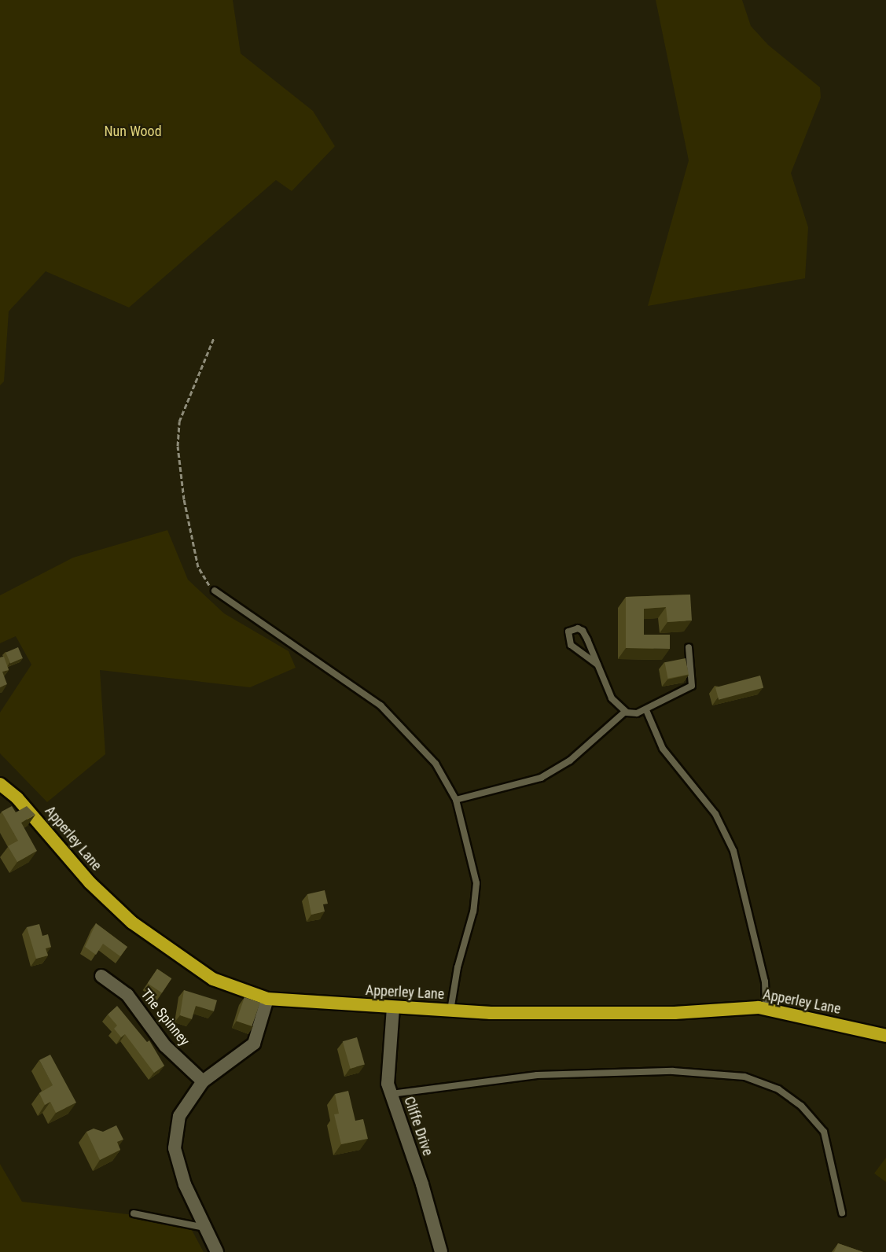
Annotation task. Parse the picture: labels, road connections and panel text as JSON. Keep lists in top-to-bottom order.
{
  "streets": {
    "highway": ["Apperley Lane"],
    "street": ["The Spinney", "Cliffe Drive"]
  },
  "crossings": [
    ["Apperley Lane", "Cliffe Drive"]
  ],
  "parks": ["Nun Wood"]
}
